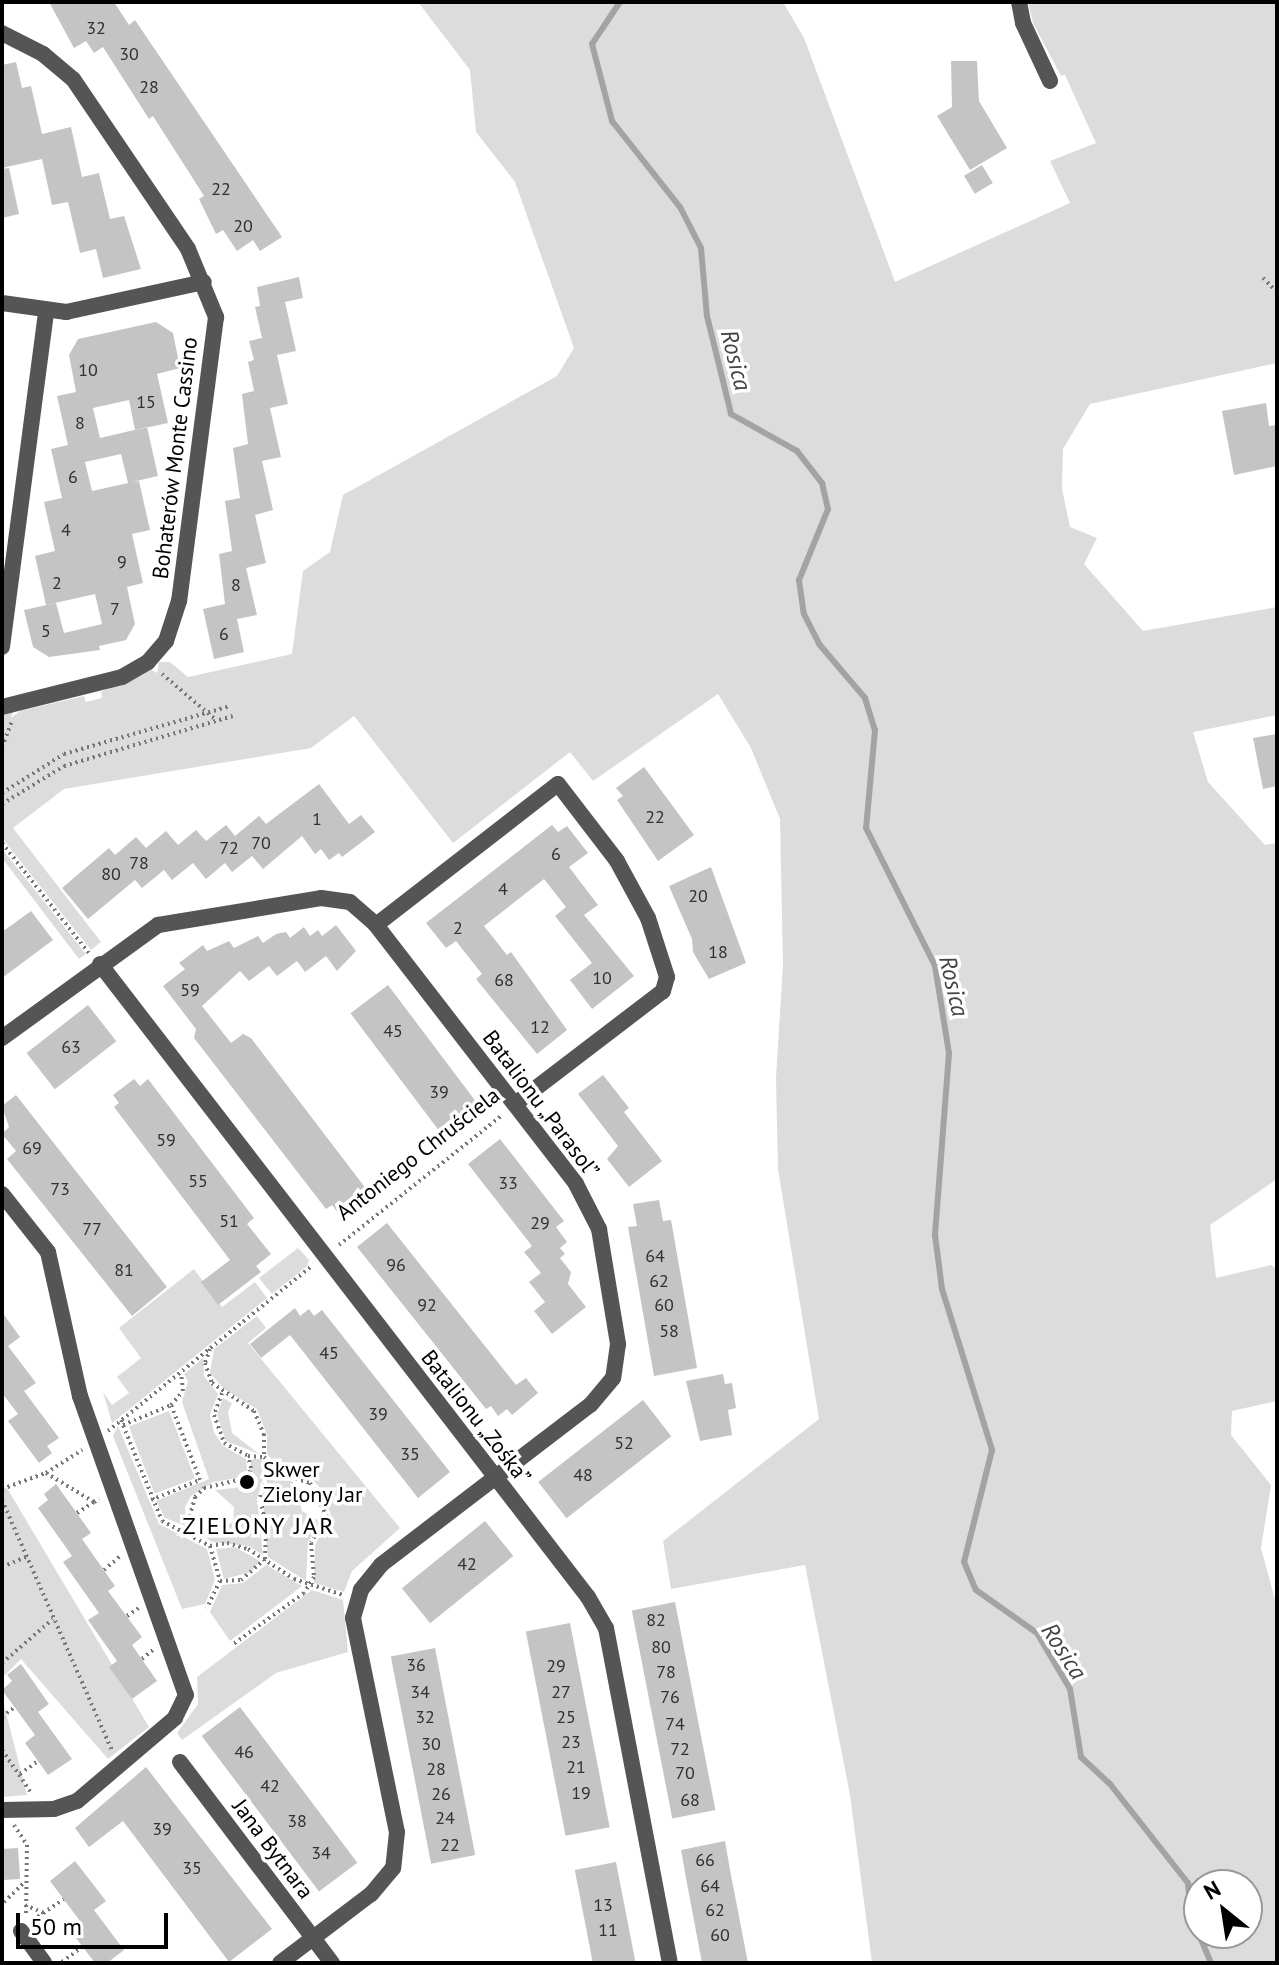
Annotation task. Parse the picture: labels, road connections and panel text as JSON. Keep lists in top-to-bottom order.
{
  "streets": {
    "street": [
      "Bohaterów Monte Cassino",
      "Batalionu „Parasol”",
      "Antoniego Chruściela",
      "Batalionu „Zośka”",
      "Jana Bytnara"
    ]
  },
  "crossings": [
    ["Batalionu „Parasol”", "Antoniego Chruściela"],
    ["Batalionu „Parasol”", "Batalionu „Zośka”"],
    ["Antoniego Chruściela", "Batalionu „Zośka”"]
  ],
  "districts": ["ZIELONY JAR"],
  "water": ["Rosica"],
  "places": ["Skwer Zielony Jar"],
  "house_numbers": [
    "32",
    "30",
    "28",
    "22",
    "20",
    "10",
    "15",
    "8",
    "6",
    "4",
    "9",
    "2",
    "8",
    "7",
    "5",
    "6",
    "22",
    "1",
    "70",
    "72",
    "6",
    "78",
    "80",
    "4",
    "20",
    "2",
    "18",
    "10",
    "68",
    "59",
    "12",
    "45",
    "63",
    "39",
    "59",
    "69",
    "55",
    "33",
    "73",
    "51",
    "29",
    "77",
    "64",
    "96",
    "81",
    "62",
    "92",
    "60",
    "58",
    "45",
    "39",
    "52",
    "35",
    "48",
    "42",
    "82",
    "80",
    "36",
    "29",
    "78",
    "34",
    "27",
    "76",
    "32",
    "25",
    "74",
    "23",
    "30",
    "72",
    "46",
    "21",
    "28",
    "70",
    "42",
    "19",
    "26",
    "68",
    "24",
    "38",
    "39",
    "22",
    "34",
    "66",
    "35",
    "64",
    "13",
    "62",
    "11",
    "60"
  ],
  "scale_bar": "50 m",
  "north": "top left"
}
